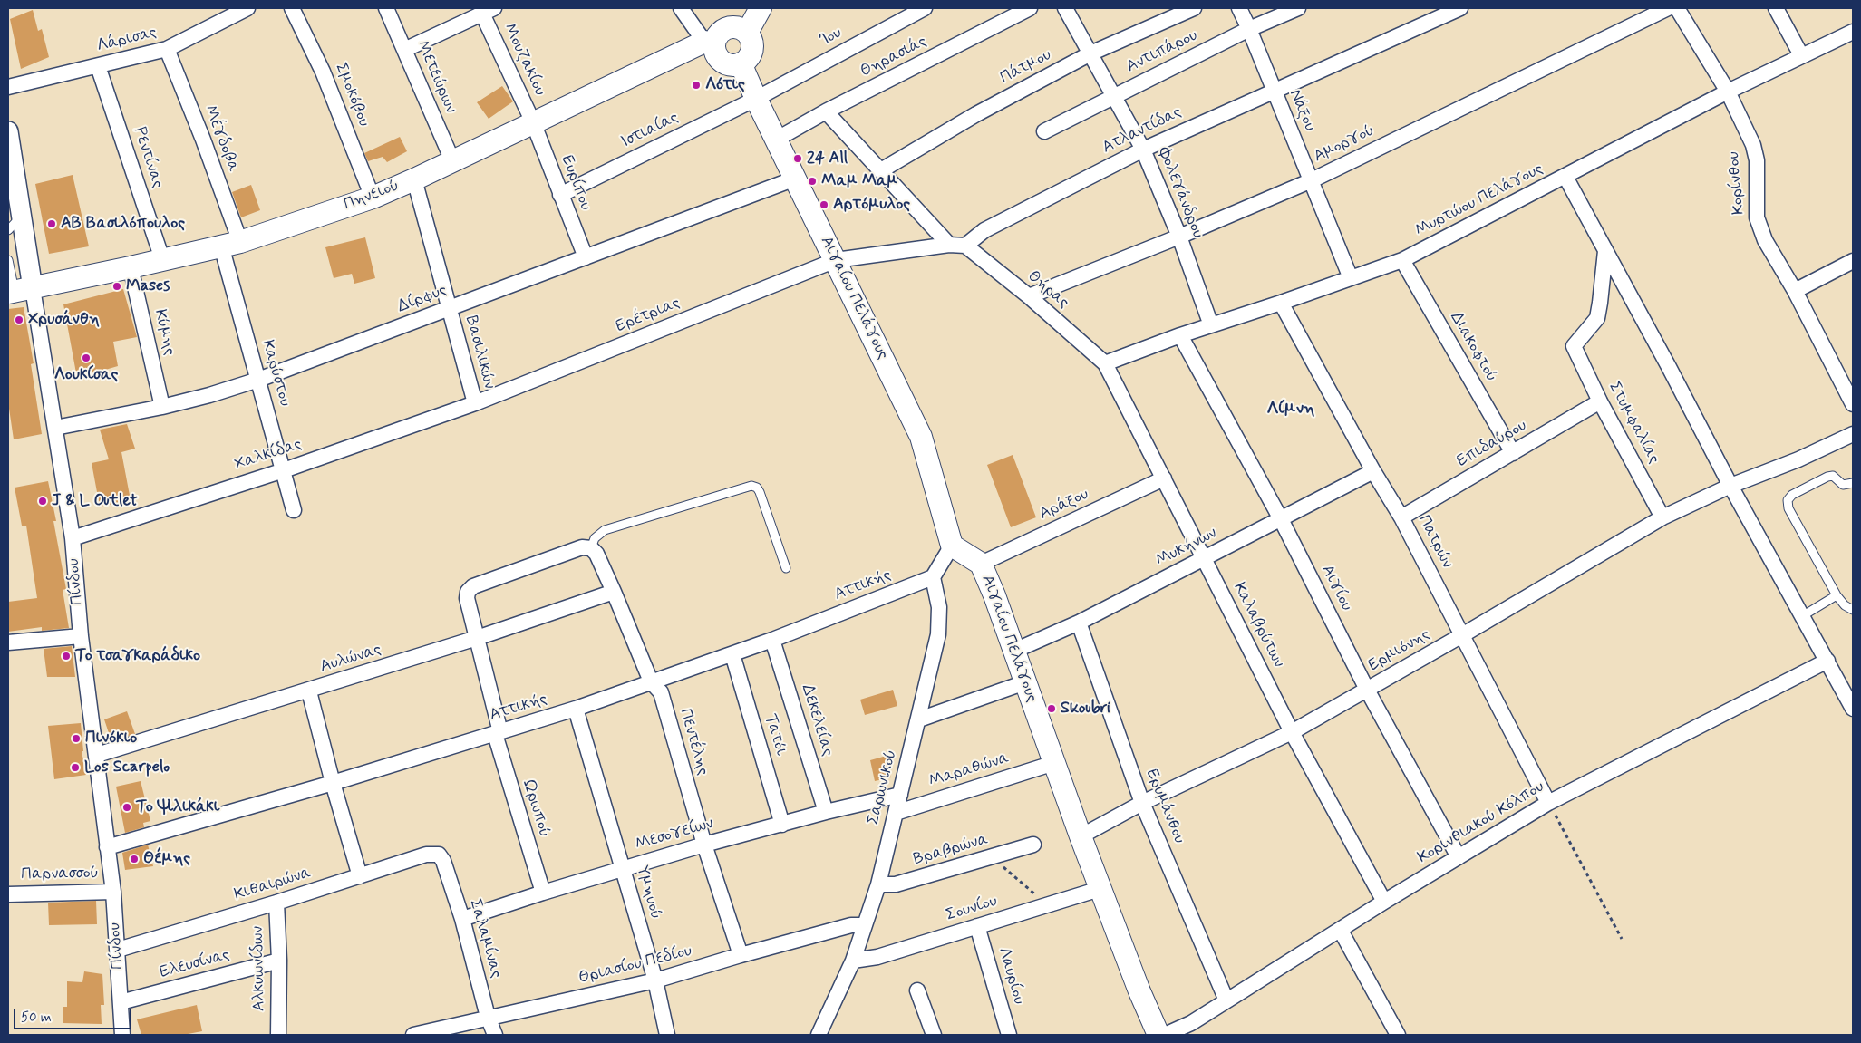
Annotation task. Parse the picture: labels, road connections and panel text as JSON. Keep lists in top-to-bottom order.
{
  "streets": {
    "main road": ["Πηνειού", "Αιγαίου Πελάγους"],
    "street": [
      "Ίου",
      "Λάρισας",
      "Αντιπάρου",
      "Θηρασιάς",
      "Μουζακίου",
      "Πάτμου",
      "Μετεώρων",
      "Σμοκόβου",
      "Νάξου",
      "Ιστιαίας",
      "Ατλαντίδας",
      "Μέγδοβα",
      "Αμοργού",
      "Ρεντίνας",
      "Ευρίπου",
      "Κορίνθου",
      "Φολεγάνδρου",
      "Μυρτώου Πελάγους",
      "Θήρας",
      "Δίρφυς",
      "Ερέτριας",
      "Κύμης",
      "Διακοφτού",
      "Βασιλικών",
      "Καρύστου",
      "Στυμφαλίας",
      "Επιδαύρου",
      "Χαλκίδας",
      "Αράξου",
      "Πατρών",
      "Μυκήνων",
      "Πίνδου",
      "Αττικής",
      "Αιγίου",
      "Καλαβρύτων",
      "Ερμιόνης",
      "Αυλώνας",
      "Δεκελείας",
      "Τατόι",
      "Πεντέλης",
      "Μαραθώνα",
      "Σαρωνικού",
      "Ερυμάνθου",
      "Ωρωπού",
      "Κορινθιακού Κόλπου",
      "Μεσογείων",
      "Βραβρώνα",
      "Παρνασσού",
      "Κιθαιρώνα",
      "Υμηυού",
      "Σουνίου",
      "Σαλαμίνας",
      "Ελευσίνας",
      "Θριασίου Πεδίου",
      "Αλκυωνίδων",
      "Λαυρίου"
    ]
  },
  "crossings": [
    ["Ίου", "Ιστιαίας"],
    ["Ίου", "Αιγαίου Πελάγους"],
    ["Λάρισας", "Μέγδοβα"],
    ["Λάρισας", "Ρεντίνας"],
    ["Αντιπάρου", "Νάξου"],
    ["Αντιπάρου", "Φολεγάνδρου"],
    ["Θηρασιάς", "Αιγαίου Πελάγους"],
    ["Μουζακίου", "Ευρίπου"],
    ["Μουζακίου", "Πηνειού"],
    ["Πάτμου", "Φολεγάνδρου"],
    ["Μετεώρων", "Πηνειού"],
    ["Σμοκόβου", "Πηνειού"],
    ["Νάξου", "Ατλαντίδας"],
    ["Νάξου", "Αμοργού"],
    ["Νάξου", "Μυρτώου Πελάγους"],
    ["Ιστιαίας", "Ευρίπου"],
    ["Ιστιαίας", "Αιγαίου Πελάγους"],
    ["Ατλαντίδας", "Φολεγάνδρου"],
    ["Ατλαντίδας", "Θήρας"],
    ["Μέγδοβα", "Πηνειού"],
    ["Μέγδοβα", "Καρύστου"],
    ["Αμοργού", "Φολεγάνδρου"],
    ["Αμοργού", "Θήρας"],
    ["Ρεντίνας", "Πηνειού"],
    ["Ευρίπου", "Πηνειού"],
    ["Ευρίπου", "Δίρφυς"],
    ["Κορίνθου", "Μυρτώου Πελάγους"],
    ["Φολεγάνδρου", "Μυρτώου Πελάγους"],
    ["Πηνειού", "Αιγαίου Πελάγους"],
    ["Πηνειού", "Κύμης"],
    ["Πηνειού", "Βασιλικών"],
    ["Πηνειού", "Καρύστου"],
    ["Πηνειού", "Πίνδου"],
    ["Μυρτώου Πελάγους", "Θήρας"],
    ["Μυρτώου Πελάγους", "Διακοφτού"],
    ["Μυρτώου Πελάγους", "Πατρών"],
    ["Μυρτώου Πελάγους", "Αιγίου"],
    ["Μυρτώου Πελάγους", "Καλαβρύτων"],
    ["Θήρας", "Καλαβρύτων"],
    ["Αιγαίου Πελάγους", "Δίρφυς"],
    ["Αιγαίου Πελάγους", "Ερέτριας"],
    ["Αιγαίου Πελάγους", "Αράξου"],
    ["Αιγαίου Πελάγους", "Μυκήνων"],
    ["Αιγαίου Πελάγους", "Ερμιόνης"],
    ["Αιγαίου Πελάγους", "Μαραθώνα"],
    ["Αιγαίου Πελάγους", "Σουνίου"],
    ["Δίρφυς", "Κύμης"],
    ["Δίρφυς", "Βασιλικών"],
    ["Δίρφυς", "Καρύστου"],
    ["Δίρφυς", "Πίνδου"],
    ["Ερέτριας", "Βασιλικών"],
    ["Ερέτριας", "Χαλκίδας"],
    ["Διακοφτού", "Επιδαύρου"],
    ["Βασιλικών", "Χαλκίδας"],
    ["Καρύστου", "Χαλκίδας"],
    ["Στυμφαλίας", "Επιδαύρου"],
    ["Στυμφαλίας", "Ερμιόνης"],
    ["Επιδαύρου", "Πατρών"],
    ["Χαλκίδας", "Πίνδου"],
    ["Αράξου", "Καλαβρύτων"],
    ["Πατρών", "Μυκήνων"],
    ["Πατρών", "Ερμιόνης"],
    ["Πατρών", "Κορινθιακού Κόλπου"],
    ["Μυκήνων", "Αιγίου"],
    ["Μυκήνων", "Καλαβρύτων"],
    ["Μυκήνων", "Ερυμάνθου"],
    ["Πίνδου", "Αττικής"],
    ["Πίνδου", "Αυλώνας"],
    ["Πίνδου", "Παρνασσού"],
    ["Πίνδου", "Κιθαιρώνα"],
    ["Πίνδου", "Ελευσίνας"],
    ["Αττικής", "Δεκελείας"],
    ["Αττικής", "Τατόι"],
    ["Αττικής", "Πεντέλης"],
    ["Αττικής", "Σαρωνικού"],
    ["Αττικής", "Ωρωπού"],
    ["Αττικής", "Υμηυού"],
    ["Αιγίου", "Ερμιόνης"],
    ["Αιγίου", "Κορινθιακού Κόλπου"],
    ["Καλαβρύτων", "Ερμιόνης"],
    ["Καλαβρύτων", "Κορινθιακού Κόλπου"],
    ["Ερμιόνης", "Ερυμάνθου"],
    ["Αυλώνας", "Πεντέλης"],
    ["Αυλώνας", "Ωρωπού"],
    ["Δεκελείας", "Μεσογείων"],
    ["Τατόι", "Μεσογείων"],
    ["Πεντέλης", "Ωρωπού"],
    ["Πεντέλης", "Μεσογείων"],
    ["Πεντέλης", "Θριασίου Πεδίου"],
    ["Μαραθώνα", "Σαρωνικού"],
    ["Σαρωνικού", "Μεσογείων"],
    ["Σαρωνικού", "Βραβρώνα"],
    ["Σαρωνικού", "Σουνίου"],
    ["Σαρωνικού", "Θριασίου Πεδίου"],
    ["Ερυμάνθου", "Κορινθιακού Κόλπου"],
    ["Ωρωπού", "Μεσογείων"],
    ["Μεσογείων", "Υμηυού"],
    ["Μεσογείων", "Σαλαμίνας"],
    ["Κιθαιρώνα", "Σαλαμίνας"],
    ["Κιθαιρώνα", "Αλκυωνίδων"],
    ["Υμηυού", "Θριασίου Πεδίου"],
    ["Σουνίου", "Λαυρίου"],
    ["Σαλαμίνας", "Θριασίου Πεδίου"],
    ["Ελευσίνας", "Αλκυωνίδων"]
  ],
  "districts": ["Λίμνη"],
  "places": [
    "Λότις",
    "24 All",
    "Μαμ Μαμ",
    "Αρτόμυλος",
    "ΑΒ Βασιλόπουλος",
    "Mases",
    "Χρυσάνθη",
    "Λουκίσας",
    "J & L Outlet",
    "Το τσαγκαράδικο",
    "Skoubri",
    "Πινόκιο",
    "Los Scarpelo",
    "Το Ψιλικάκι",
    "Θέμης"
  ],
  "scale_bar": "50 m"
}
